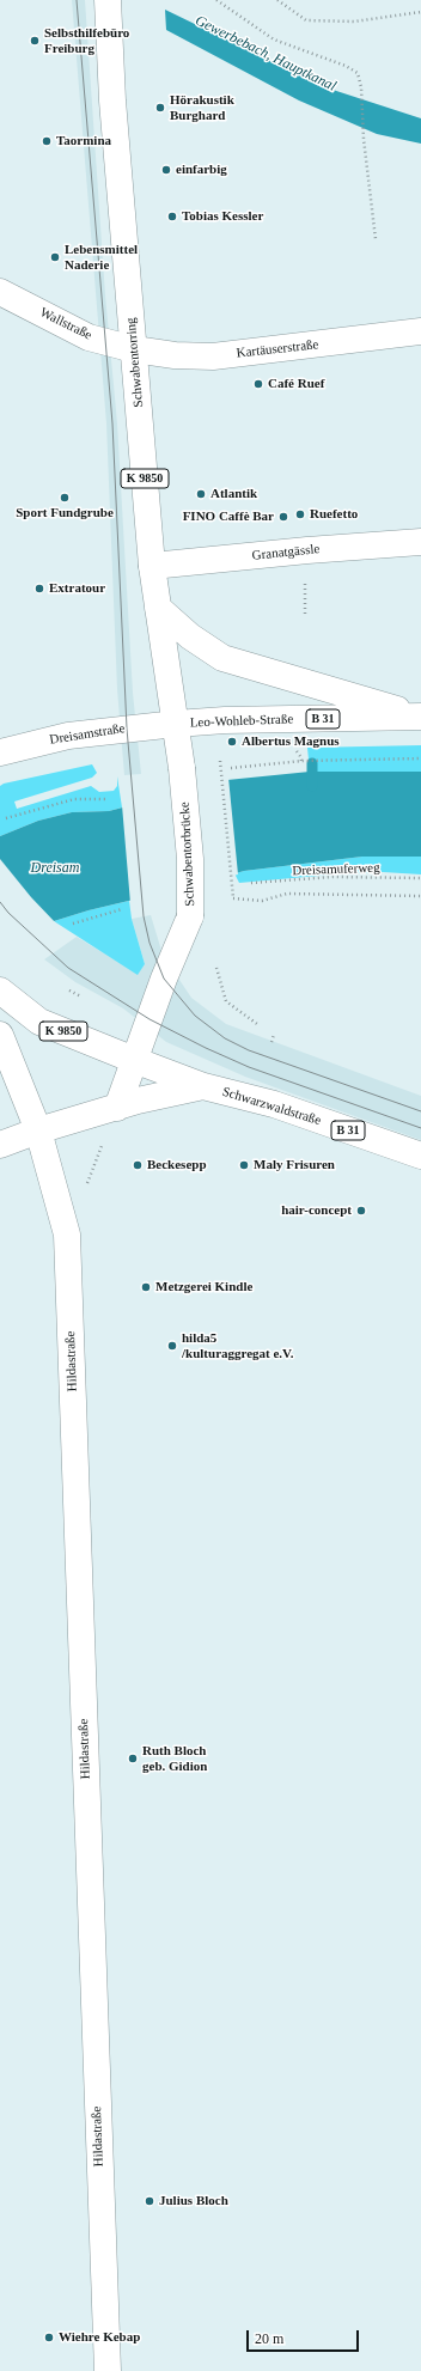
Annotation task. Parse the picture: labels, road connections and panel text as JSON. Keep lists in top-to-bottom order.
{
  "streets": {
    "main road": [
      "Wallstraße",
      "Kartäuserstraße",
      "Schwabentorring",
      "K 9850",
      "Granatgässle",
      "B 31",
      "Leo-Wohleb-Straße",
      "Dreisamstraße",
      "Schwabentorbrücke",
      "Schwarzwaldstraße",
      "Hildastraße"
    ],
    "path": ["Dreisamuferweg"]
  },
  "crossings": [
    ["Wallstraße", "Kartäuserstraße"],
    ["Wallstraße", "Schwabentorring"],
    ["Kartäuserstraße", "Schwabentorring"],
    ["Schwabentorring", "Granatgässle"],
    ["Schwabentorring", "Leo-Wohleb-Straße"],
    ["Schwabentorring", "Dreisamstraße"],
    ["Schwabentorring", "Schwabentorbrücke"],
    ["K 9850", "Schwabentorbrücke"],
    ["K 9850", "Schwarzwaldstraße"],
    ["B 31", "Schwarzwaldstraße"],
    ["B 31", "Hildastraße"],
    ["Leo-Wohleb-Straße", "Dreisamstraße"],
    ["Leo-Wohleb-Straße", "Schwabentorbrücke"],
    ["Dreisamstraße", "Schwabentorbrücke"],
    ["Schwabentorbrücke", "Schwarzwaldstraße"],
    ["Schwarzwaldstraße", "Hildastraße"]
  ],
  "water": ["Gewerbebach, Hauptkanal", "Dreisam"],
  "places": [
    "Selbsthilfebüro Freiburg",
    "Hörakustik Burghard",
    "Taormina",
    "einfarbig",
    "Tobias Kessler",
    "Lebensmittel Naderie",
    "Café Ruef",
    "Atlantik",
    "Sport Fundgrube",
    "Ruefetto",
    "FINO Caffè Bar",
    "Extratour",
    "Albertus Magnus",
    "Beckesepp",
    "Maly Frisuren",
    "hair-concept",
    "Metzgerei Kindle",
    "hilda5 /kulturaggregat e.V.",
    "Ruth Bloch geb. Gidion",
    "Julius Bloch",
    "Wiehre Kebap"
  ],
  "scale_bar": "20 m"
}
